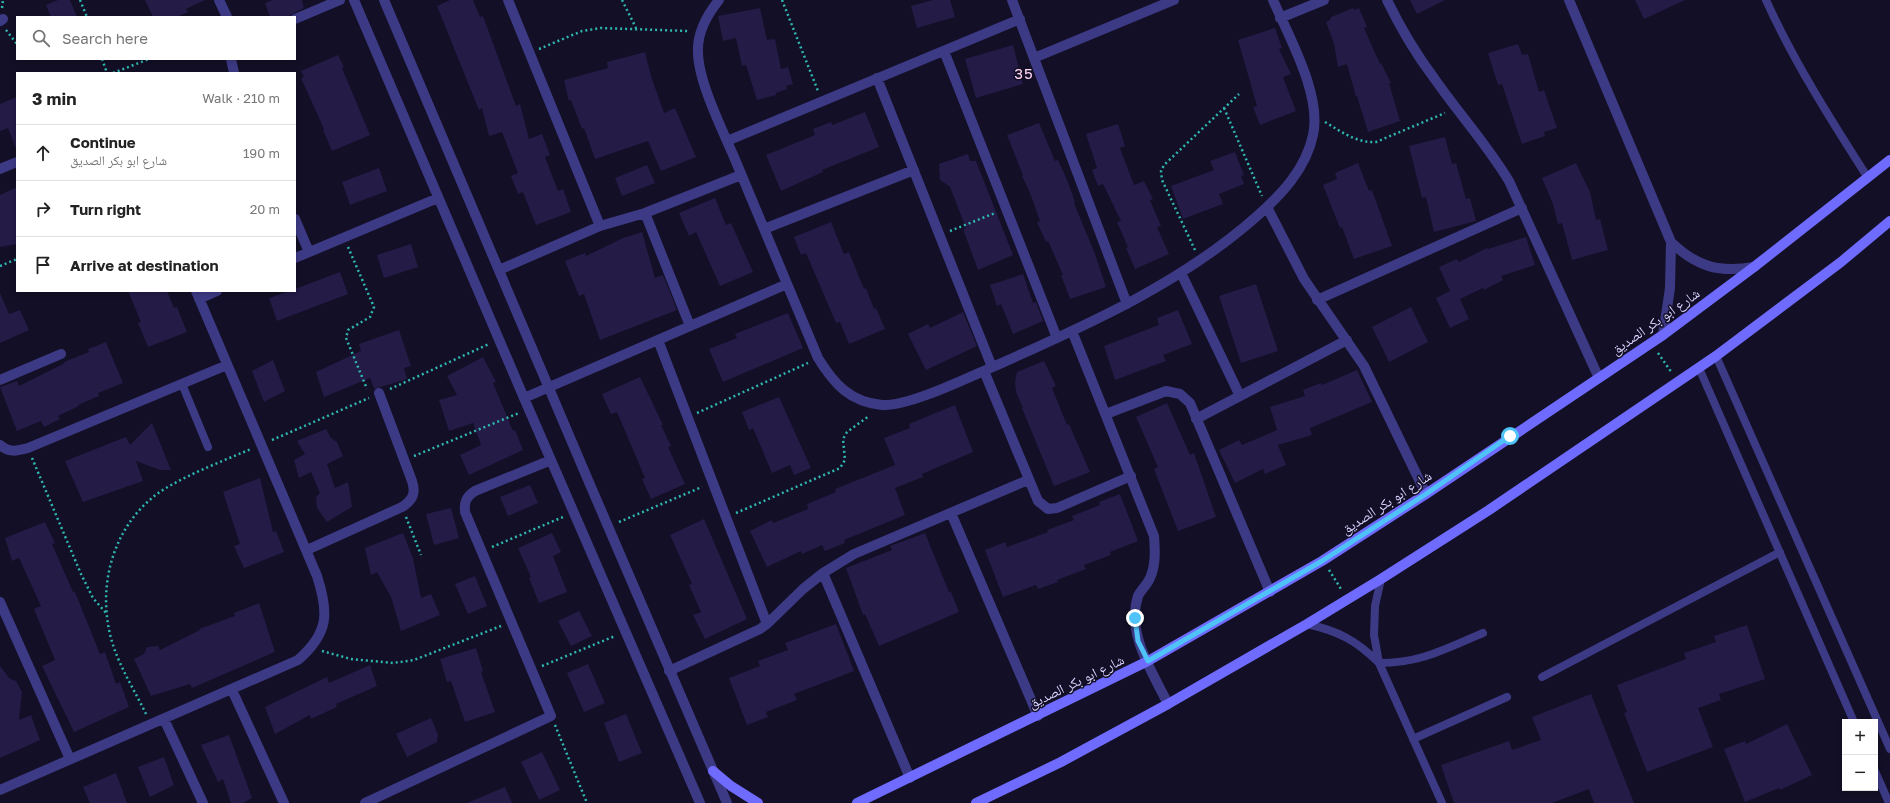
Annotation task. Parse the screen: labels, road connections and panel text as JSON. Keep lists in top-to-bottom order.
{
  "streets": {
    "main road": ["شارع ابو بكر الصديق"]
  },
  "districts": ["35"],
  "page": {
    "search": "Search here",
    "heading": ["3 min", "Walk · 210 m"],
    "list": [
      ["Continue", "شارع ابو بكر الصديق", "190 m"],
      ["Turn right", "20 m"],
      "Arrive at destination"
    ],
    "map_buttons": ["+", "−"]
  }
}
